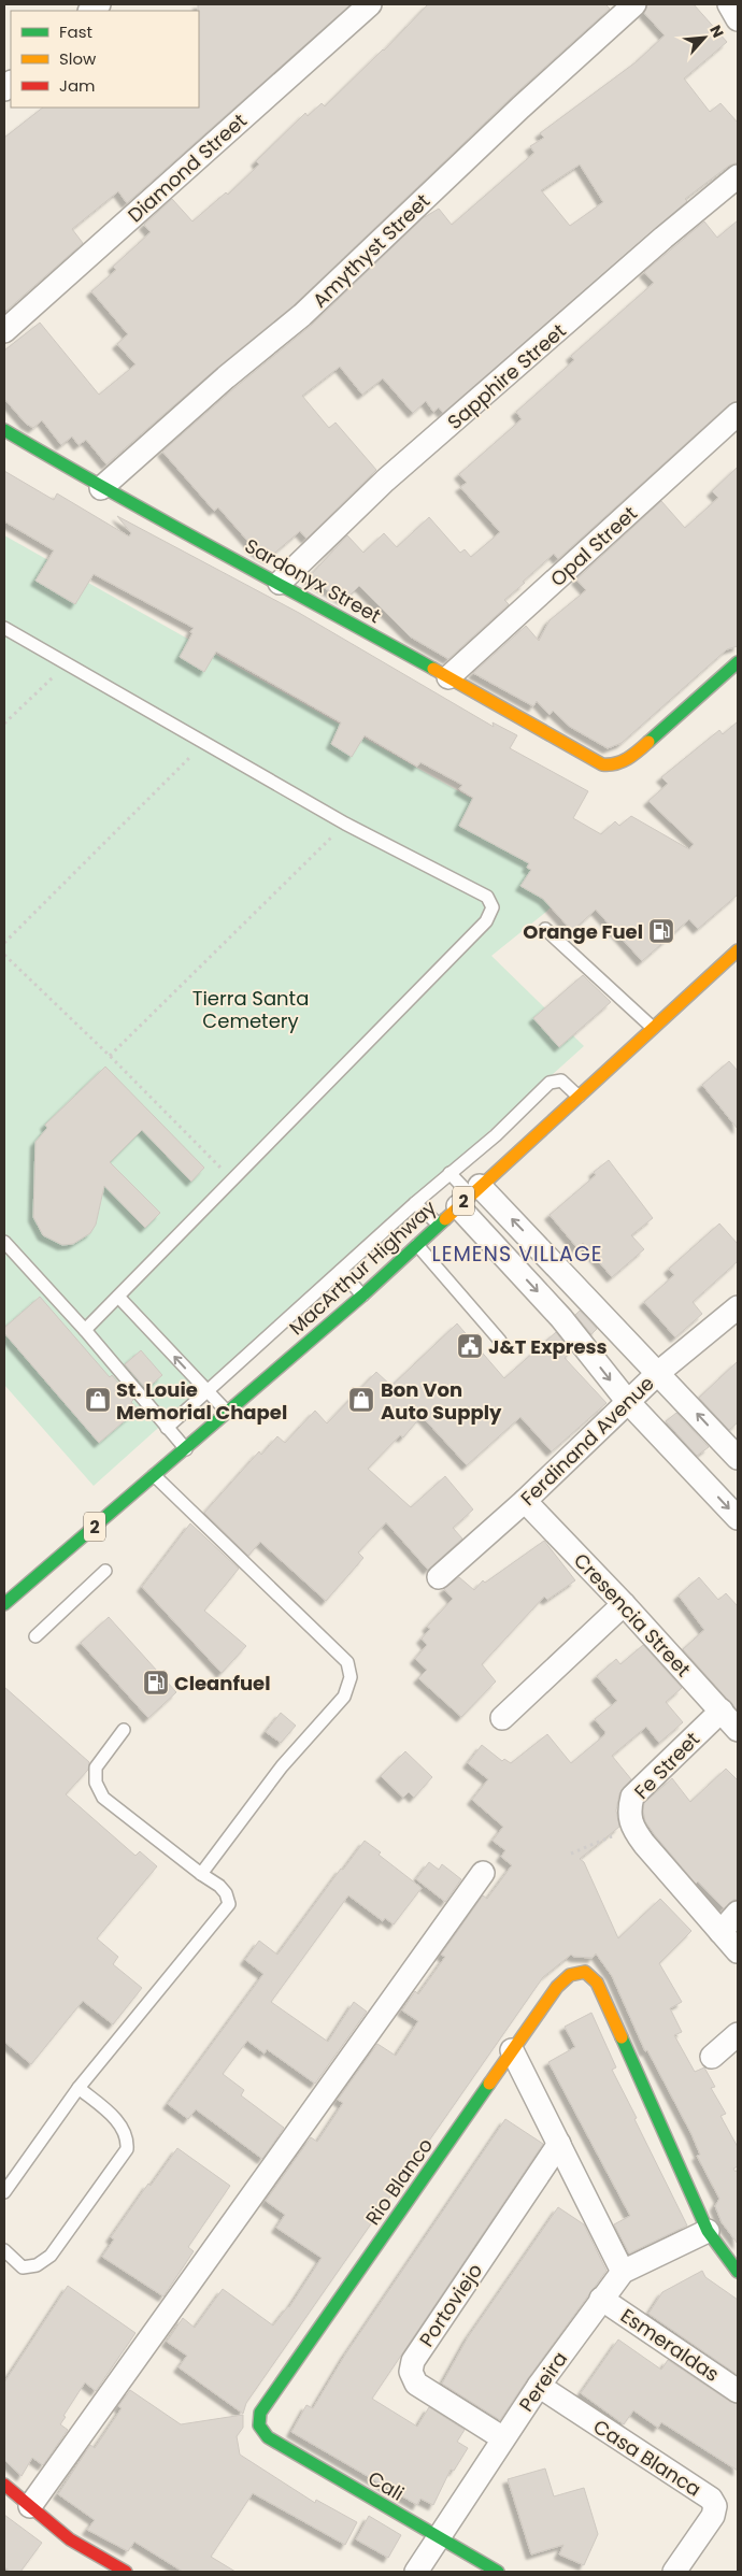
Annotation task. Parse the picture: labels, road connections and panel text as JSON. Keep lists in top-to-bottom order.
{
  "streets": {
    "main road": [
      "Sardonyx Street",
      "2",
      "MacArthur Highway",
      "Rio Blanco",
      "Cali"
    ],
    "street": [
      "Diamond Street",
      "Amythyst Street",
      "Sapphire Street",
      "Opal Street",
      "Ferdinand Avenue",
      "Cresencia Street",
      "Fe Street",
      "Portoviejo",
      "Esmeraldas",
      "Pereira",
      "Casa Blanca"
    ]
  },
  "crossings": [
    ["Amythyst Street", "Sardonyx Street"],
    ["Sapphire Street", "Sardonyx Street"],
    ["Opal Street", "Sardonyx Street"],
    ["Ferdinand Avenue", "Cresencia Street"],
    ["Cresencia Street", "Fe Street"],
    ["Rio Blanco", "Pereira"],
    ["Rio Blanco", "Cali"],
    ["Portoviejo", "Pereira"],
    ["Esmeraldas", "Pereira"],
    ["Pereira", "Casa Blanca"],
    ["Pereira", "Cali"]
  ],
  "districts": ["LEMENS VILLAGE"],
  "parks": ["Tierra Santa Cemetery"],
  "places": {
    "fuel station": ["Orange Fuel", "Cleanfuel"],
    "public building": ["J&T Express"],
    "shop": ["St. Louie Memorial Chapel", "Bon Von Auto Supply"]
  },
  "legend": ["Fast", "Slow", "Jam"],
  "north": "top right"
}
